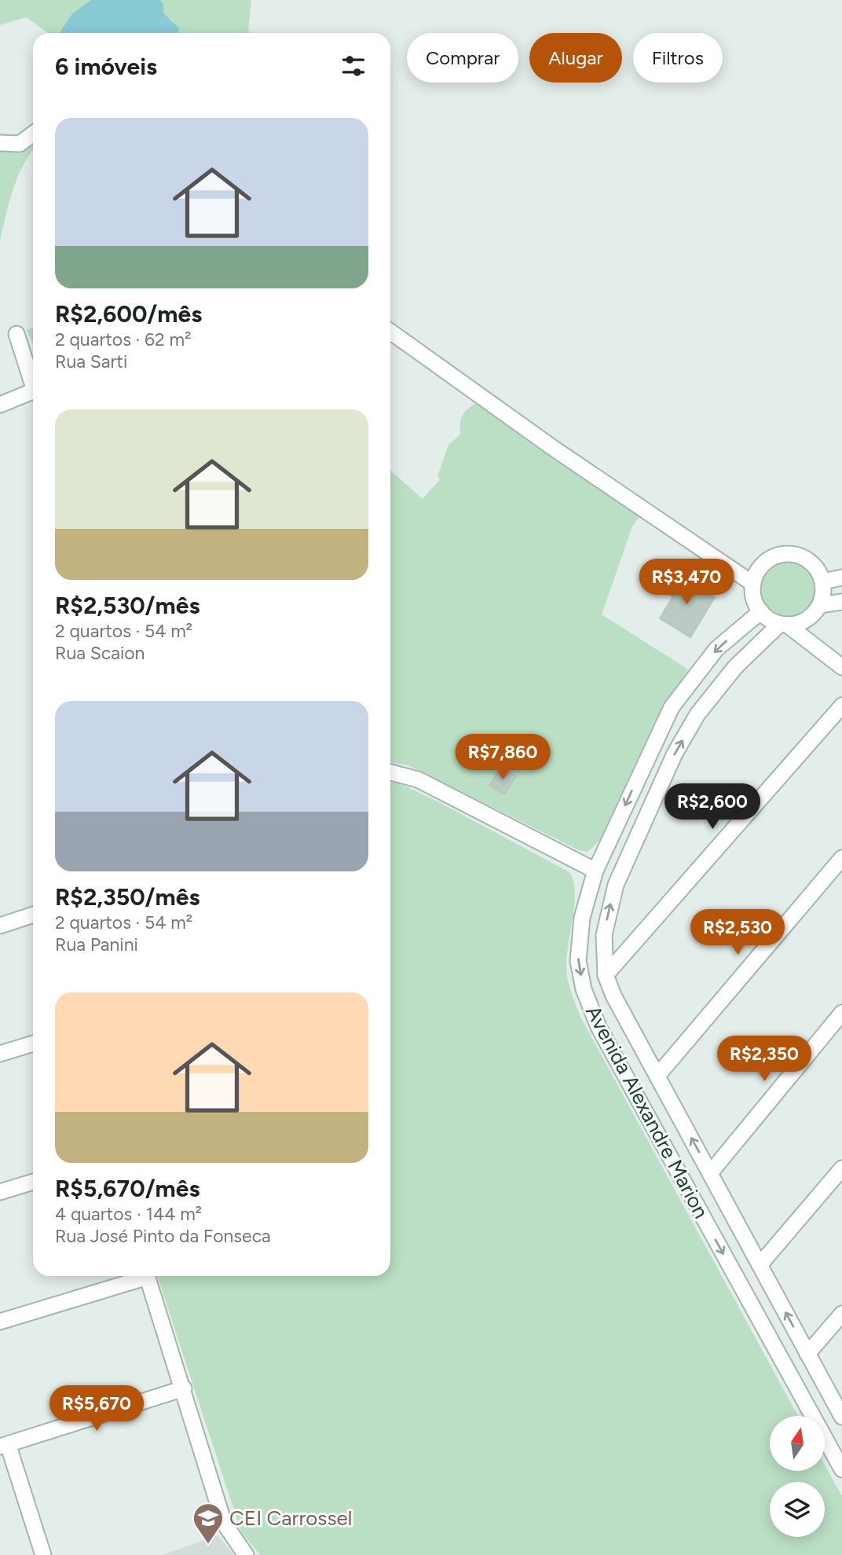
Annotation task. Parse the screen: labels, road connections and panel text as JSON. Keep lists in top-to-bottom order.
{
  "streets": {
    "street": ["Avenida Alexandre Marion"]
  },
  "places": {
    "school or university": ["CEI Carrossel"]
  },
  "north": "top",
  "page": {
    "chip": ["Comprar", "Alugar", "Filtros"],
    "heading": "6 imóveis",
    "list": [
      {
        "name": "R$2,600/mês",
        "note": "2 quartos · 62 m² · Rua Sarti"
      },
      {
        "name": "R$2,530/mês",
        "note": "2 quartos · 54 m² · Rua Scaion"
      },
      {
        "name": "R$2,350/mês",
        "note": "2 quartos · 54 m² · Rua Panini"
      },
      {
        "name": "R$5,670/mês",
        "note": "4 quartos · 144 m² · Rua José Pinto da Fonseca"
      }
    ],
    "price": [
      "R$3,470",
      "R$7,860",
      "R$2,600",
      "R$2,530",
      "R$2,350",
      "R$5,670"
    ]
  }
}
